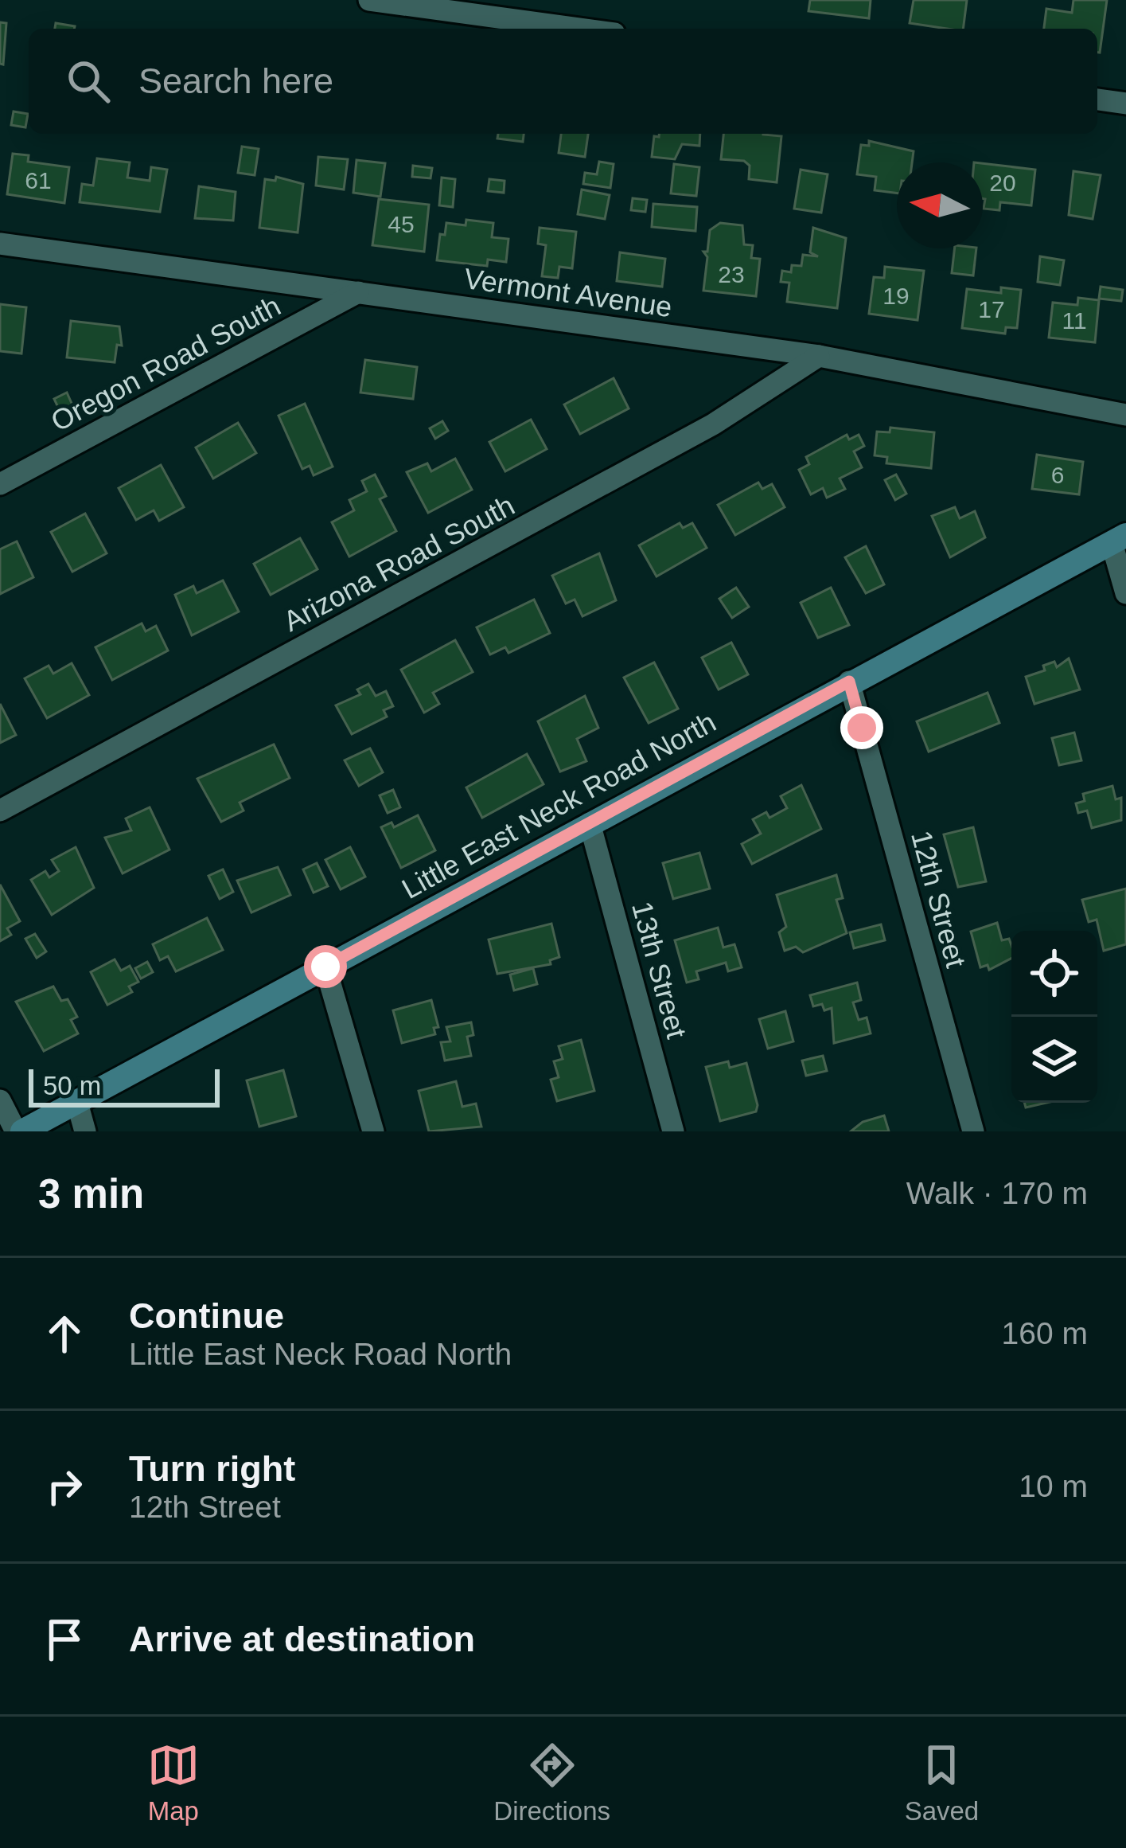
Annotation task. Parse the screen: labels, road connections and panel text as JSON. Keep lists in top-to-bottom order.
{
  "streets": {
    "main road": ["Little East Neck Road North"],
    "street": [
      "Vermont Avenue",
      "Oregon Road South",
      "Arizona Road South",
      "12th Street",
      "13th Street"
    ]
  },
  "crossings": [
    ["Vermont Avenue", "Oregon Road South"],
    ["Vermont Avenue", "Arizona Road South"],
    ["Little East Neck Road North", "12th Street"],
    ["Little East Neck Road North", "13th Street"]
  ],
  "house_numbers": [
    "61",
    "20",
    "45",
    "23",
    "19",
    "17",
    "11",
    "6"
  ],
  "scale_bar": "50 m",
  "north": "left",
  "page": {
    "search": "Search here",
    "scale": "50 m",
    "heading": ["3 min", "Walk · 170 m"],
    "list": [
      ["Continue", "Little East Neck Road North", "160 m"],
      ["Turn right", "12th Street", "10 m"],
      "Arrive at destination"
    ],
    "nav": ["Map", "Directions", "Saved"]
  }
}
